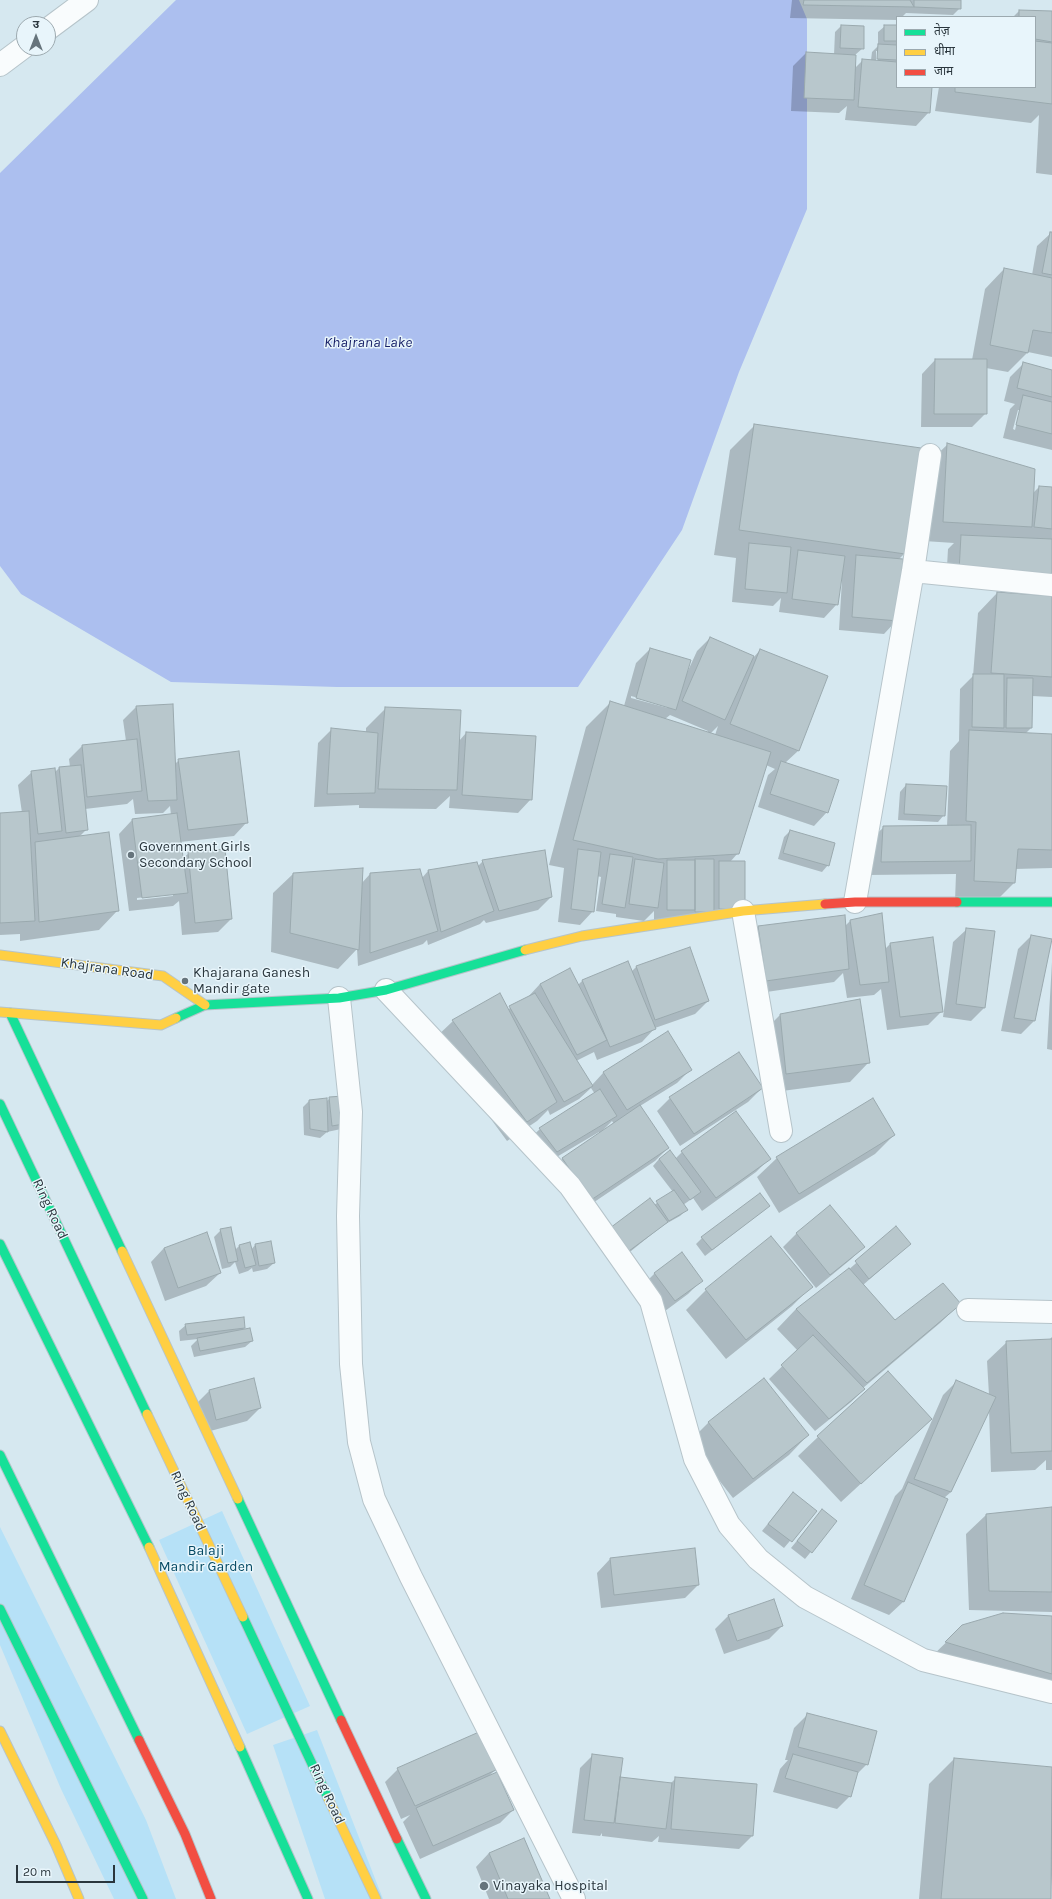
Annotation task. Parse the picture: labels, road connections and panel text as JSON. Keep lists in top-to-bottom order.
{
  "streets": {
    "main road": ["Khajrana Road", "Ring Road"]
  },
  "water": ["Khajrana Lake"],
  "parks": ["Balaji Mandir Garden"],
  "places": ["Government Girls Secondary School", "Khajarana Ganesh Mandir gate", "Vinayaka Hospital"],
  "legend": ["तेज़", "धीमा", "जाम"],
  "scale_bar": "20 m",
  "north": "top"
}
